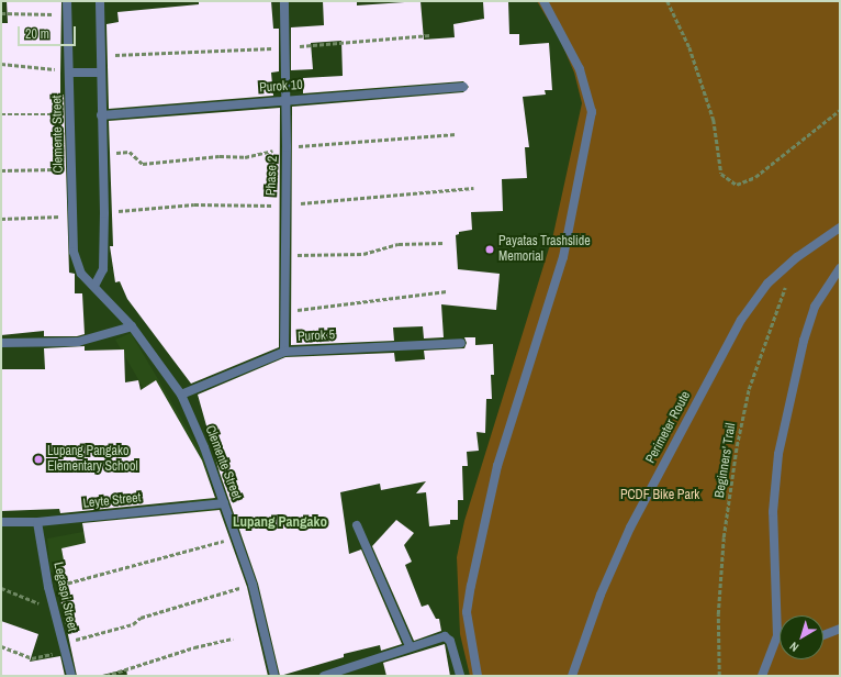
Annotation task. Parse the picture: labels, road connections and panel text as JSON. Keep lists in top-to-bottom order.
{
  "streets": {
    "street": [
      "Purok 10",
      "Clemente Street",
      "Phase 2",
      "Purok 5",
      "Perimeter Route",
      "Leyte Street",
      "Legaspi Street"
    ],
    "path": ["Beginners' Trail"]
  },
  "crossings": [
    ["Purok 10", "Phase 2"],
    ["Clemente Street", "Purok 5"],
    ["Clemente Street", "Leyte Street"],
    ["Phase 2", "Purok 5"],
    ["Leyte Street", "Legaspi Street"]
  ],
  "districts": ["Lupang Pangako"],
  "parks": ["PCDF Bike Park"],
  "places": ["Payatas Trashslide Memorial", "Lupang Pangako Elementary School"],
  "scale_bar": "20 m",
  "north": "bottom left"
}
